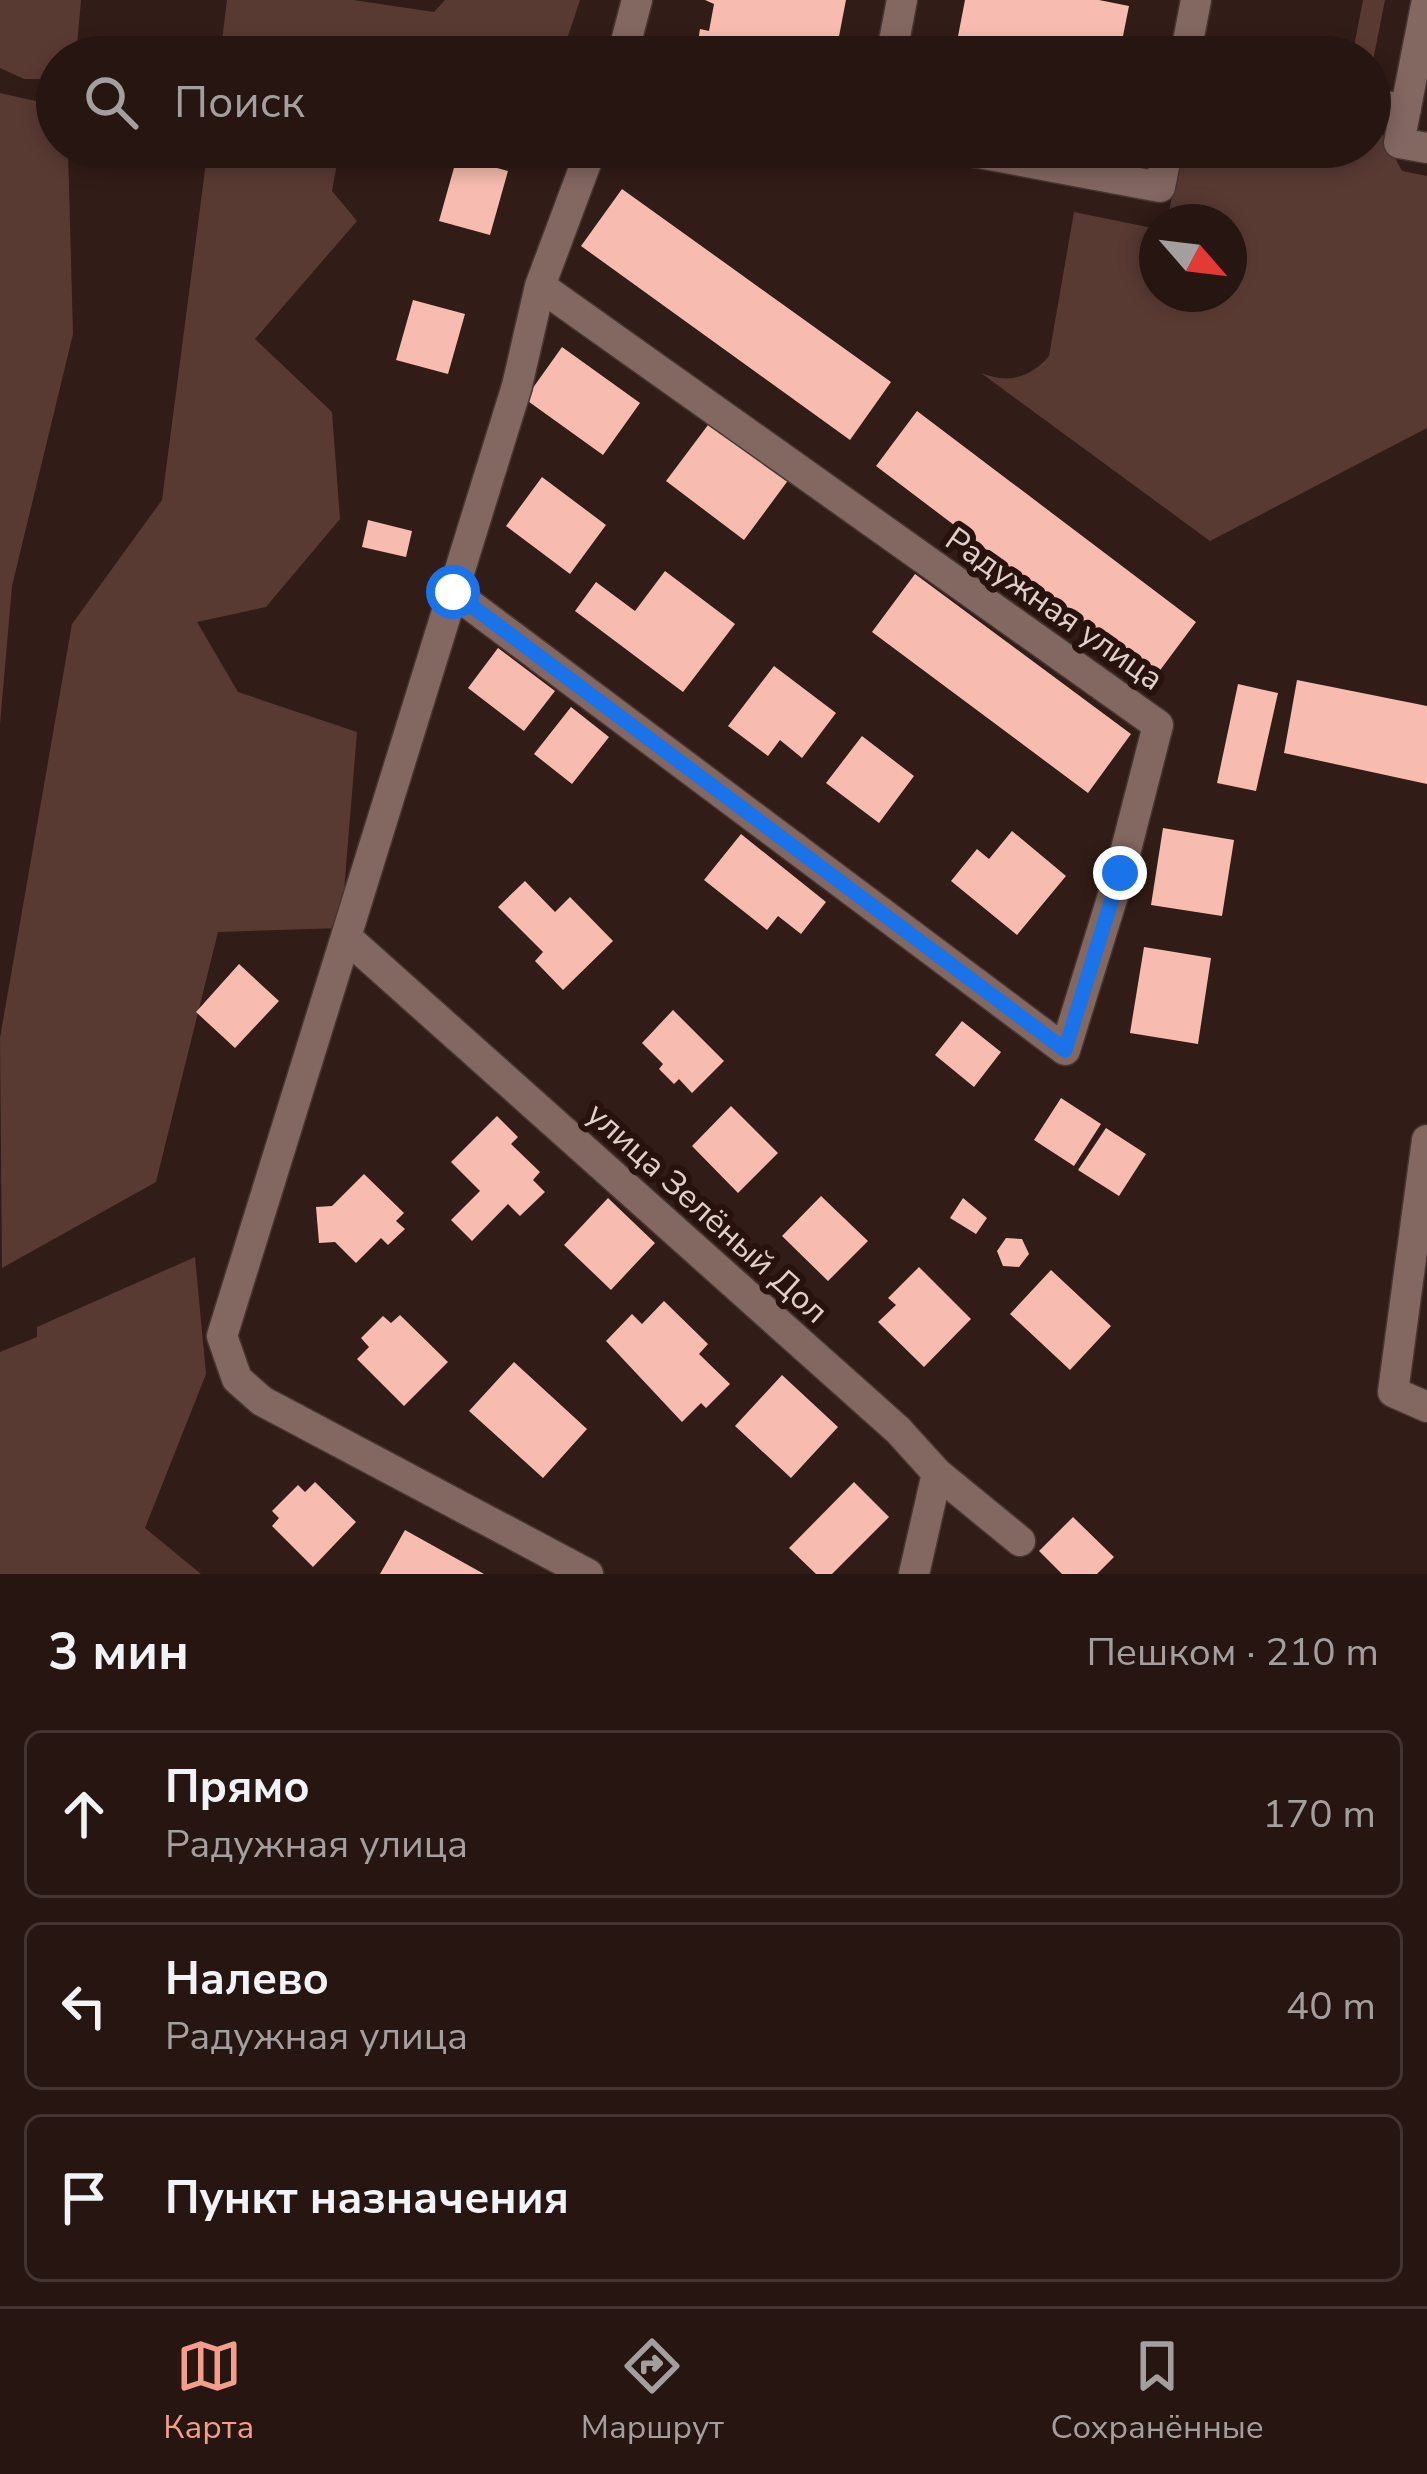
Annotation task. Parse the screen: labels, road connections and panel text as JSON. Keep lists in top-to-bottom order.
{
  "streets": {
    "street": ["Радужная улица", "улица Зелёный Дол"]
  },
  "north": "bottom right",
  "page": {
    "search": "Поиск",
    "heading": ["3 мин", "Пешком · 210 m"],
    "list": [
      ["Прямо", "Радужная улица", "170 m"],
      ["Налево", "Радужная улица", "40 m"],
      "Пункт назначения"
    ],
    "nav": ["Карта", "Маршрут", "Сохранённые"]
  }
}
